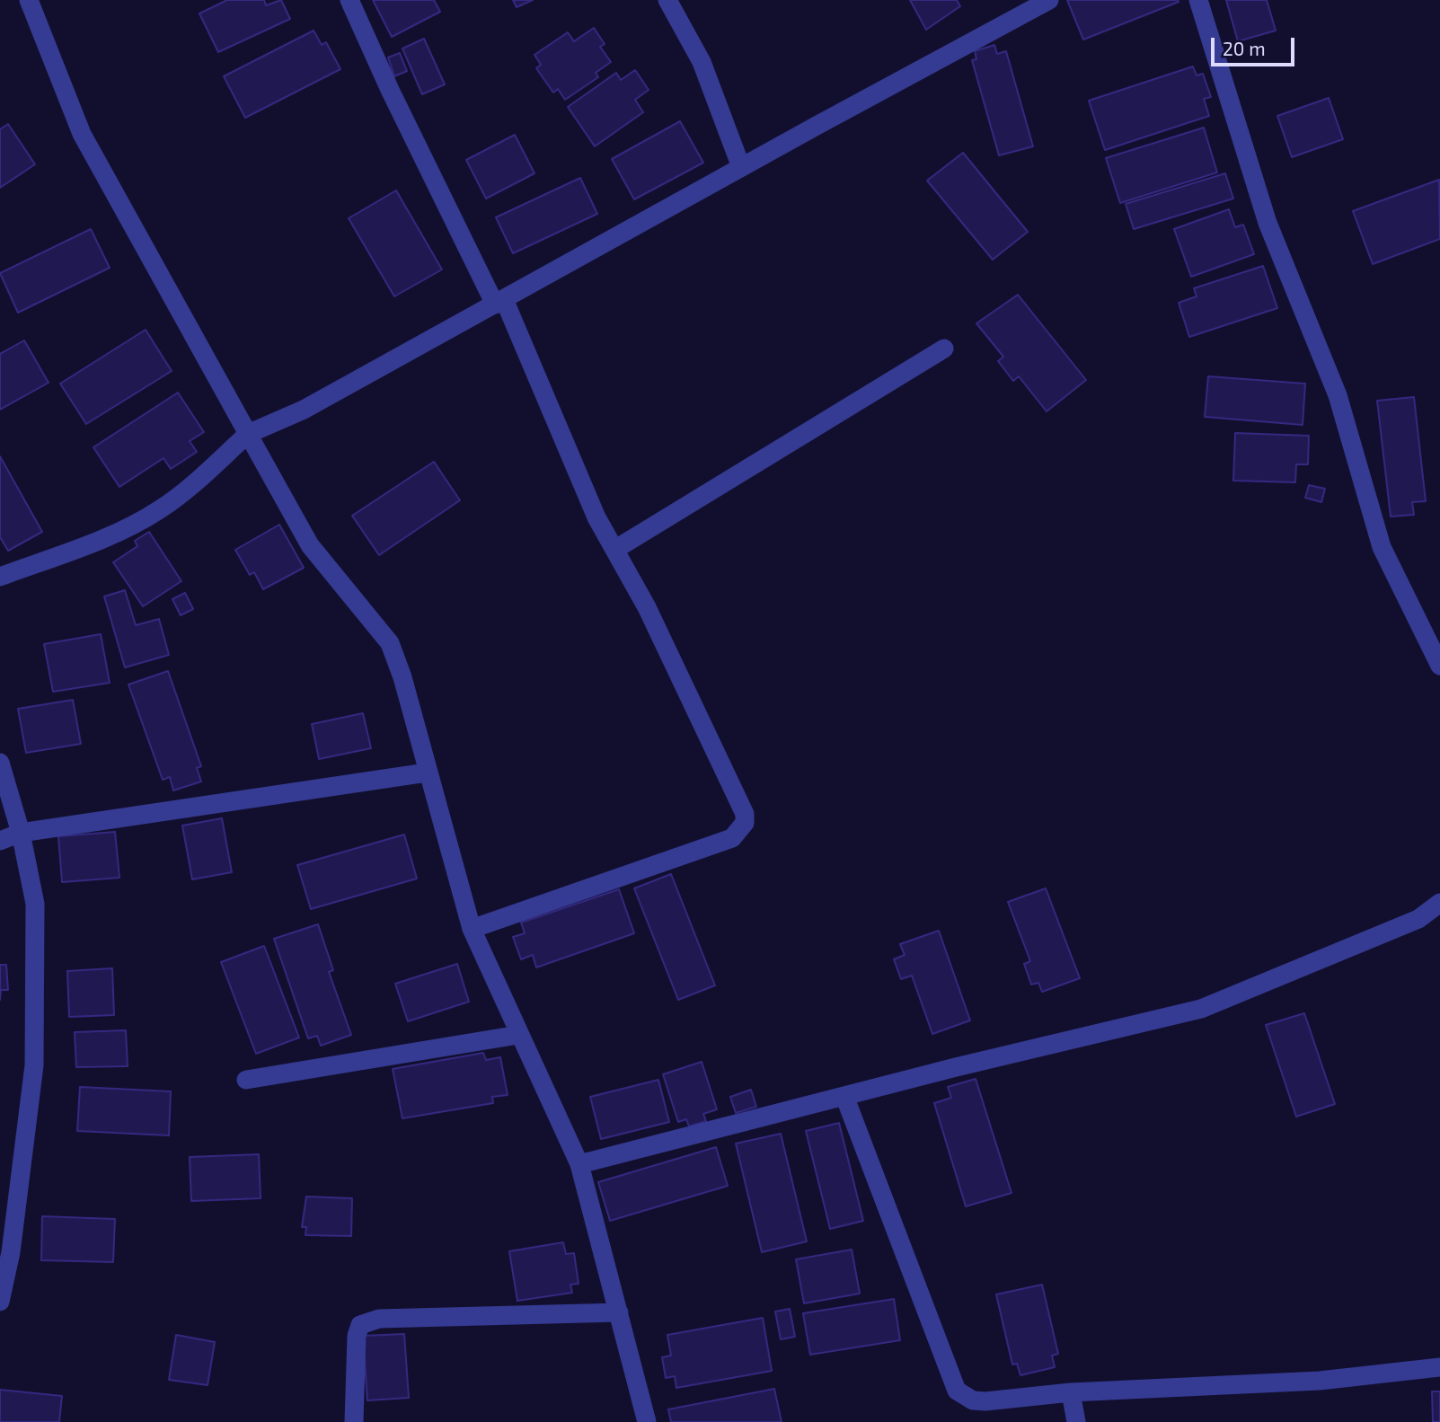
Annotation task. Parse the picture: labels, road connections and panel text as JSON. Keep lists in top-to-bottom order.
{
  "scale_bar": "20 m"
}
